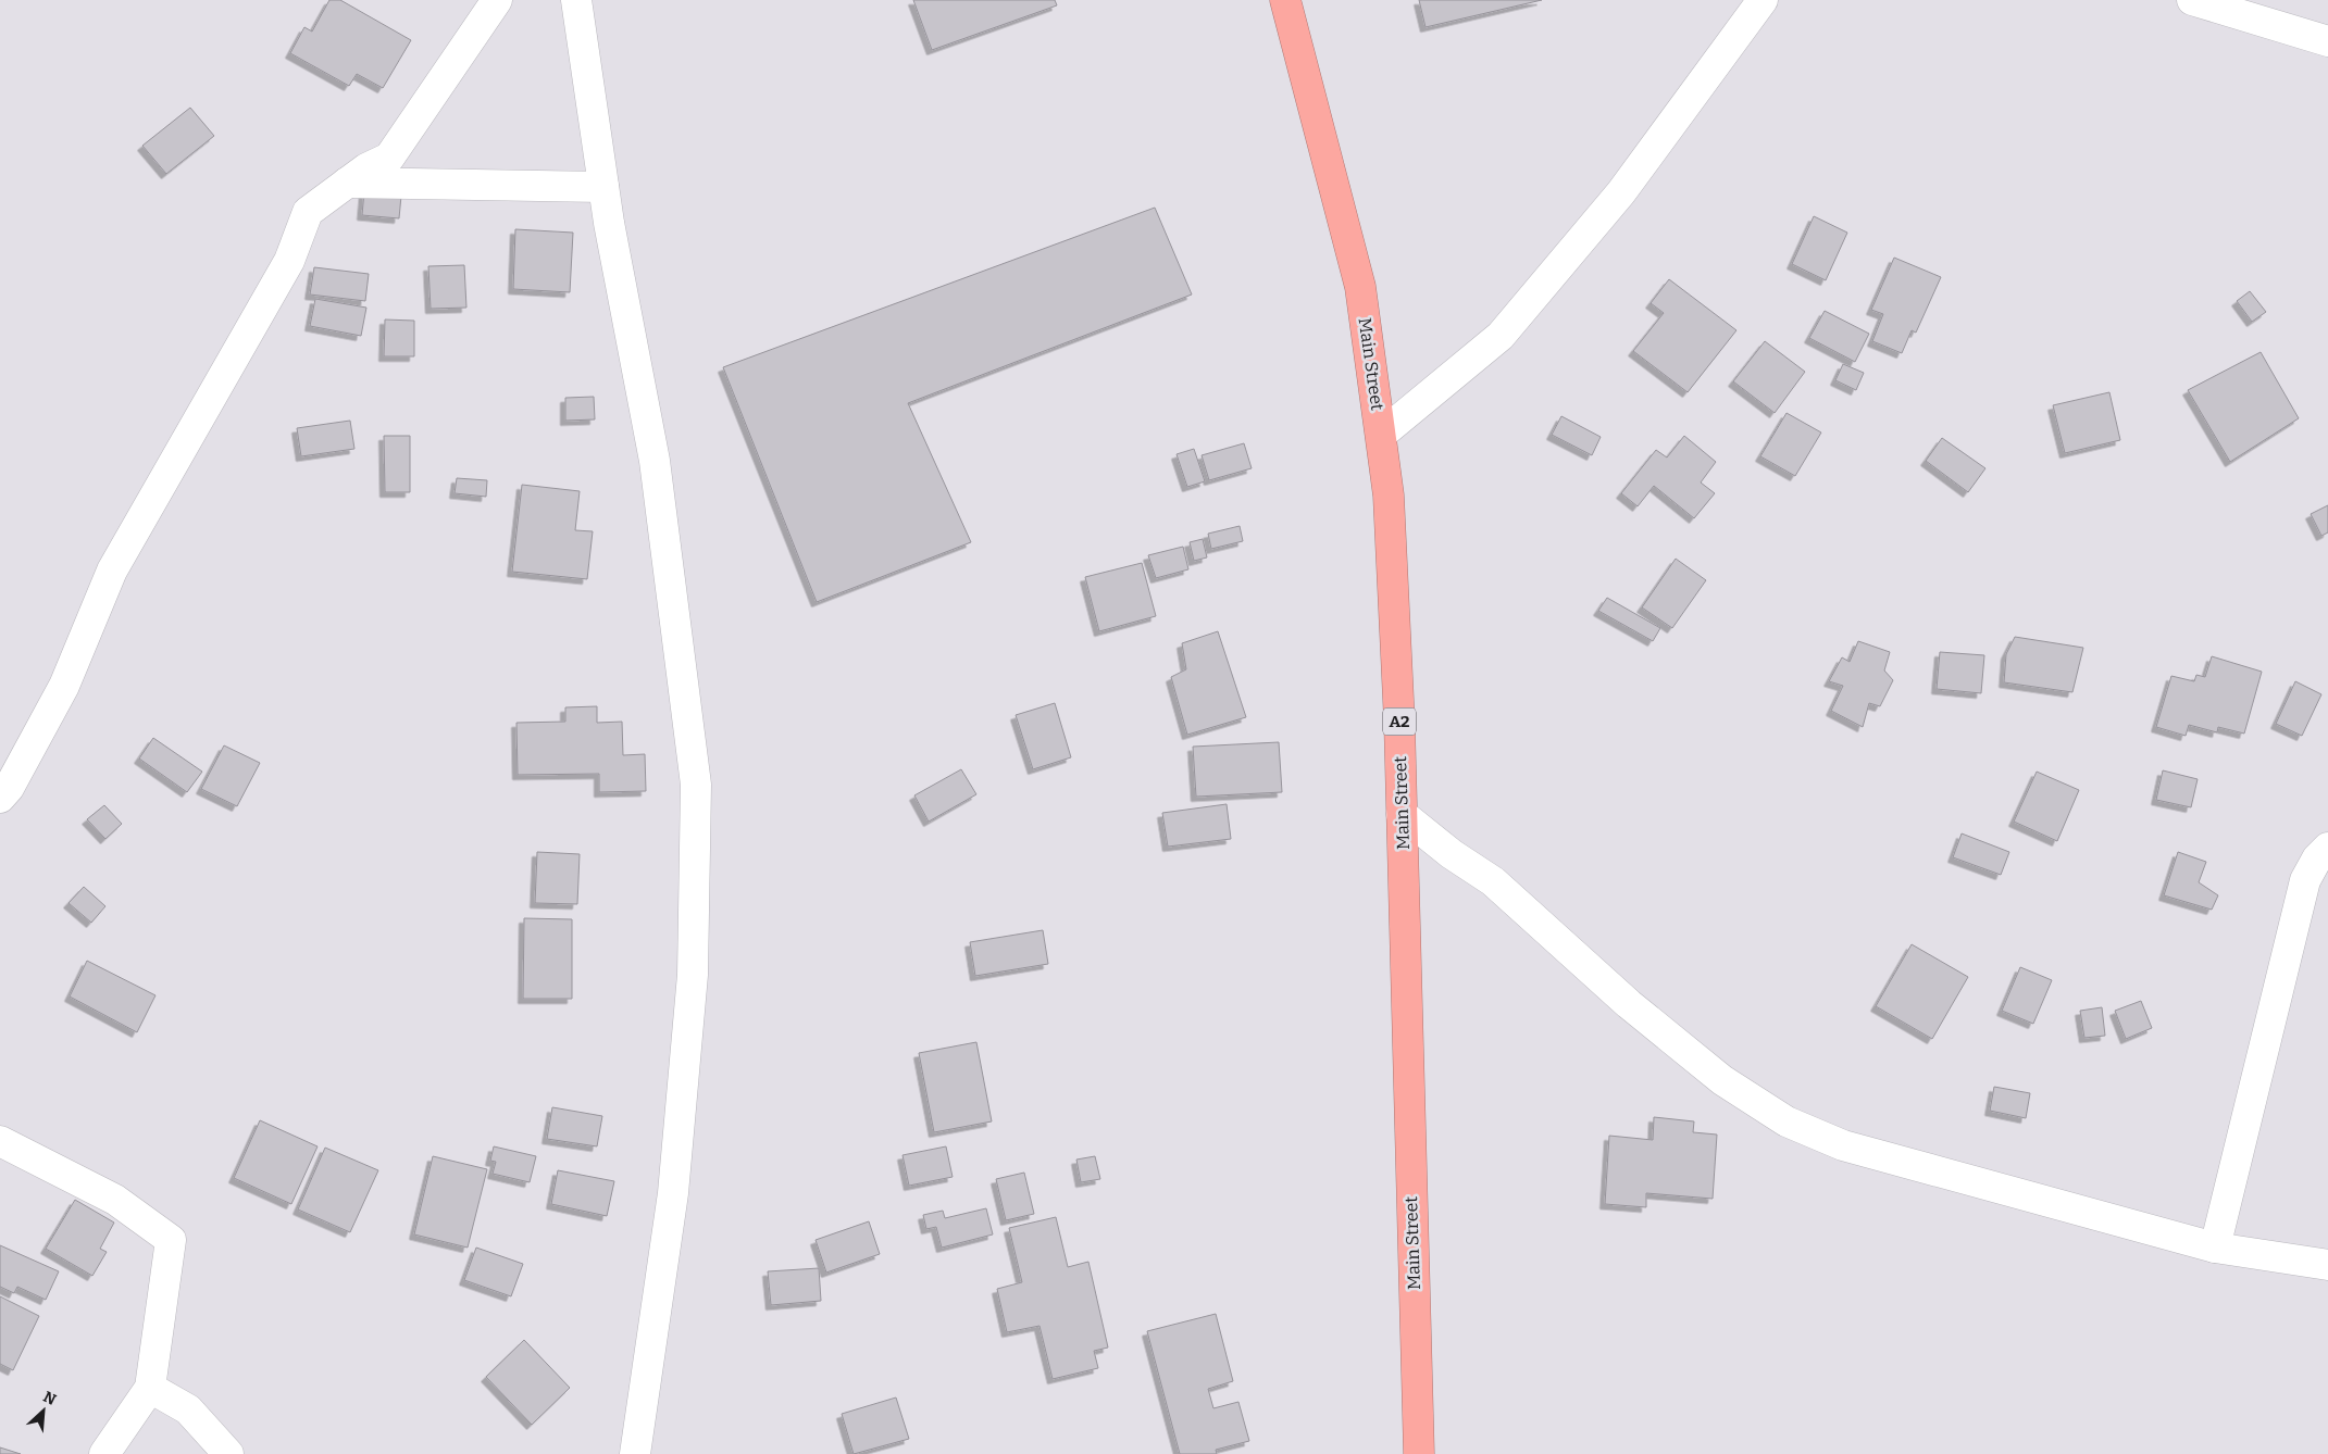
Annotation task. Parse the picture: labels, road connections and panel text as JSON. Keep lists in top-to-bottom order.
{
  "streets": {
    "highway": ["Main Street", "A2"]
  },
  "north": "top right"
}
